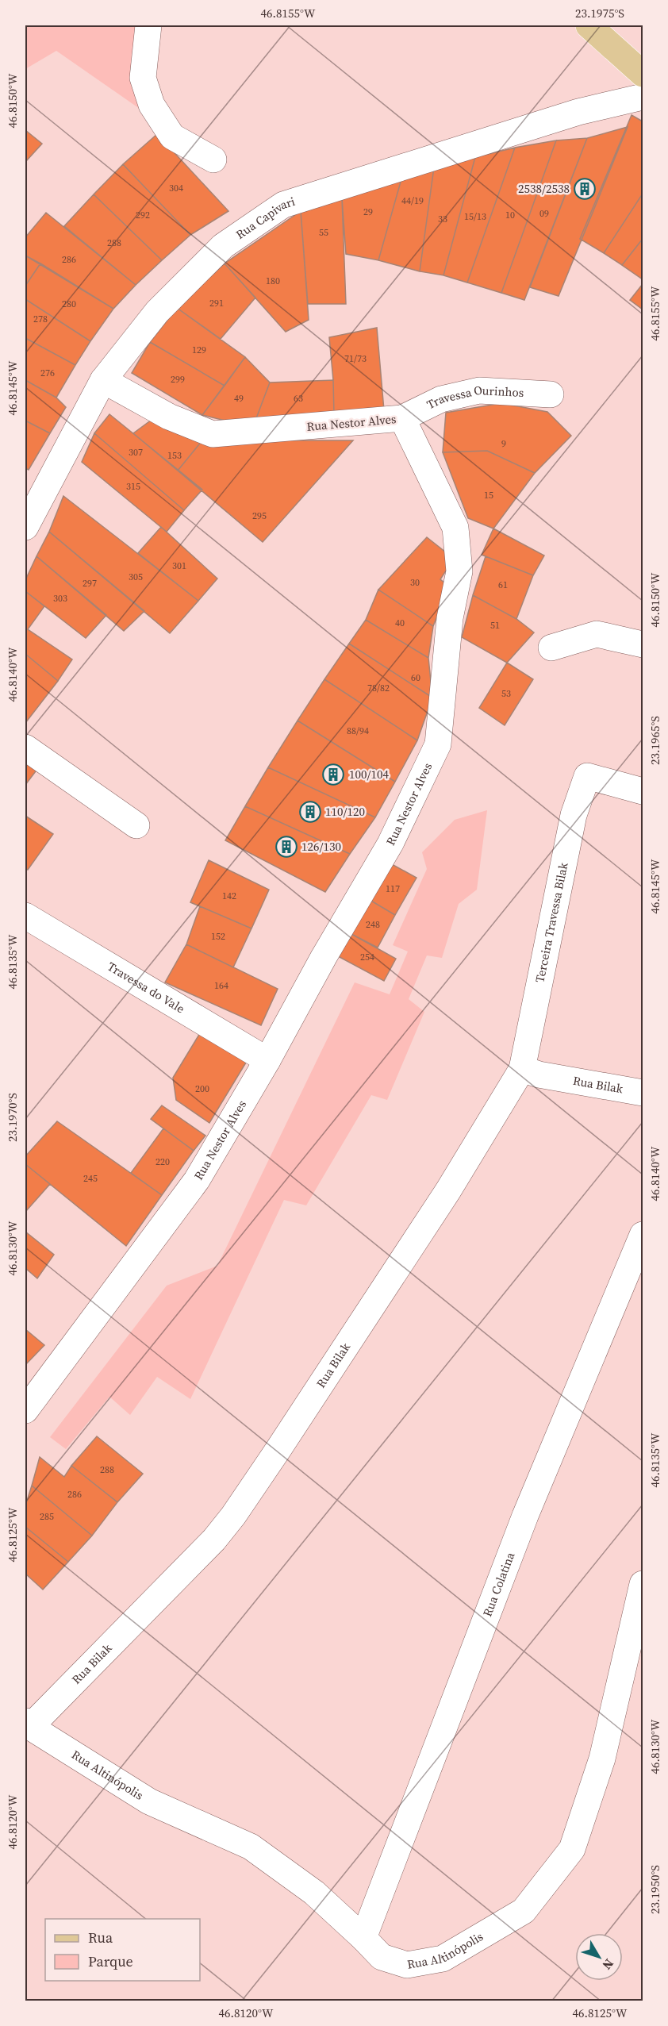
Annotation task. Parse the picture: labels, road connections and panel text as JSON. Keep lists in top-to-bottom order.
{
  "streets": {
    "street": [
      "Rua Capivari",
      "Travessa Ourinhos",
      "Rua Nestor Alves",
      "Terceira Travessa Bilak",
      "Travessa do Vale",
      "Rua Bilak",
      "Rua Colatina",
      "Rua Altinópolis"
    ]
  },
  "crossings": [
    ["Rua Capivari", "Rua Nestor Alves"],
    ["Travessa Ourinhos", "Rua Nestor Alves"],
    ["Rua Nestor Alves", "Travessa do Vale"],
    ["Terceira Travessa Bilak", "Rua Bilak"],
    ["Rua Bilak", "Rua Altinópolis"],
    ["Rua Colatina", "Rua Altinópolis"]
  ],
  "places": {
    "building": [
      "2538/2538",
      "100/104",
      "110/120",
      "126/130"
    ]
  },
  "house_numbers": [
    "304",
    "44/19",
    "29",
    "09",
    "292",
    "10",
    "15/13",
    "33",
    "55",
    "288",
    "286",
    "180",
    "291",
    "280",
    "278",
    "129",
    "71/73",
    "276",
    "299",
    "49",
    "63",
    "9",
    "307",
    "153",
    "315",
    "15",
    "295",
    "301",
    "305",
    "30",
    "297",
    "61",
    "303",
    "40",
    "51",
    "60",
    "78/82",
    "53",
    "88/94",
    "117",
    "142",
    "248",
    "152",
    "254",
    "164",
    "200",
    "220",
    "245",
    "288",
    "286",
    "285"
  ],
  "legend": ["Rua", "Parque"],
  "north": "bottom right",
  "coordinates": [
    "46.8155°W",
    "23.1975°S",
    "46.8150°W",
    "46.8145°W",
    "46.8140°W",
    "23.1965°S",
    "46.8135°W",
    "23.1970°S",
    "46.8130°W",
    "46.8125°W",
    "46.8120°W",
    "23.1950°S"
  ]
}
